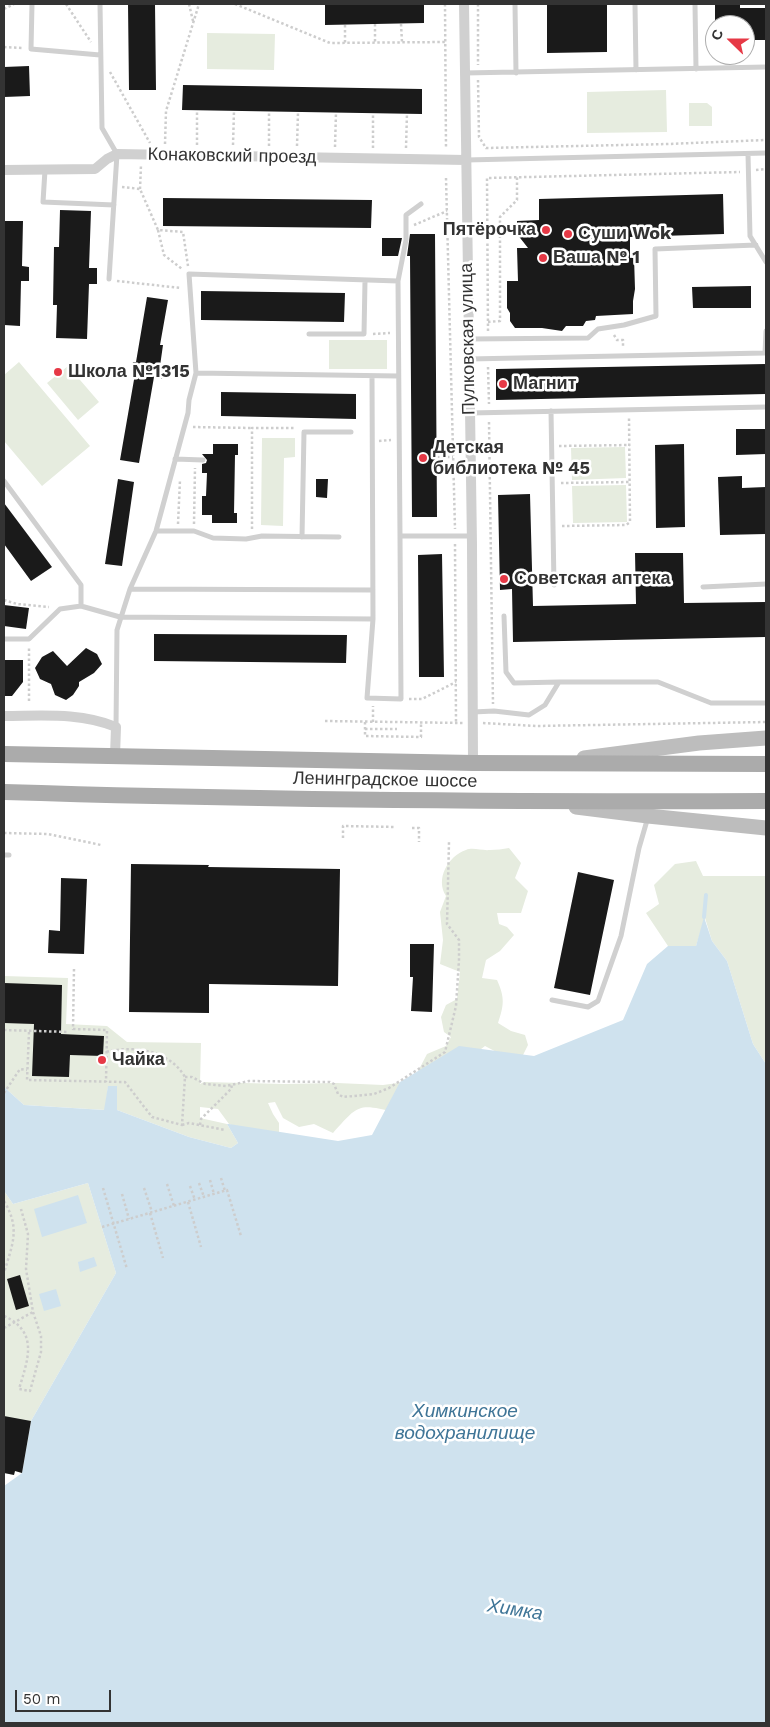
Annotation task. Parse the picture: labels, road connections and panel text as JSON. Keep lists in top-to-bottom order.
{
  "streets": {
    "main road": ["Ленинградское шоссе"],
    "street": ["Конаковский проезд", "Пулковская улица"]
  },
  "crossings": [
    ["Конаковский проезд", "Пулковская улица"],
    ["Пулковская улица", "Ленинградское шоссе"]
  ],
  "water": ["Химкинское водохранилище", "Химка"],
  "places": [
    "Пятёрочка",
    "Суши Wok",
    "Ваша № 1",
    "Школа №1315",
    "Магнит",
    "Детская библиотека № 45",
    "Советская аптека",
    "Чайка"
  ],
  "scale_bar": "50 m",
  "north": "left"
}
